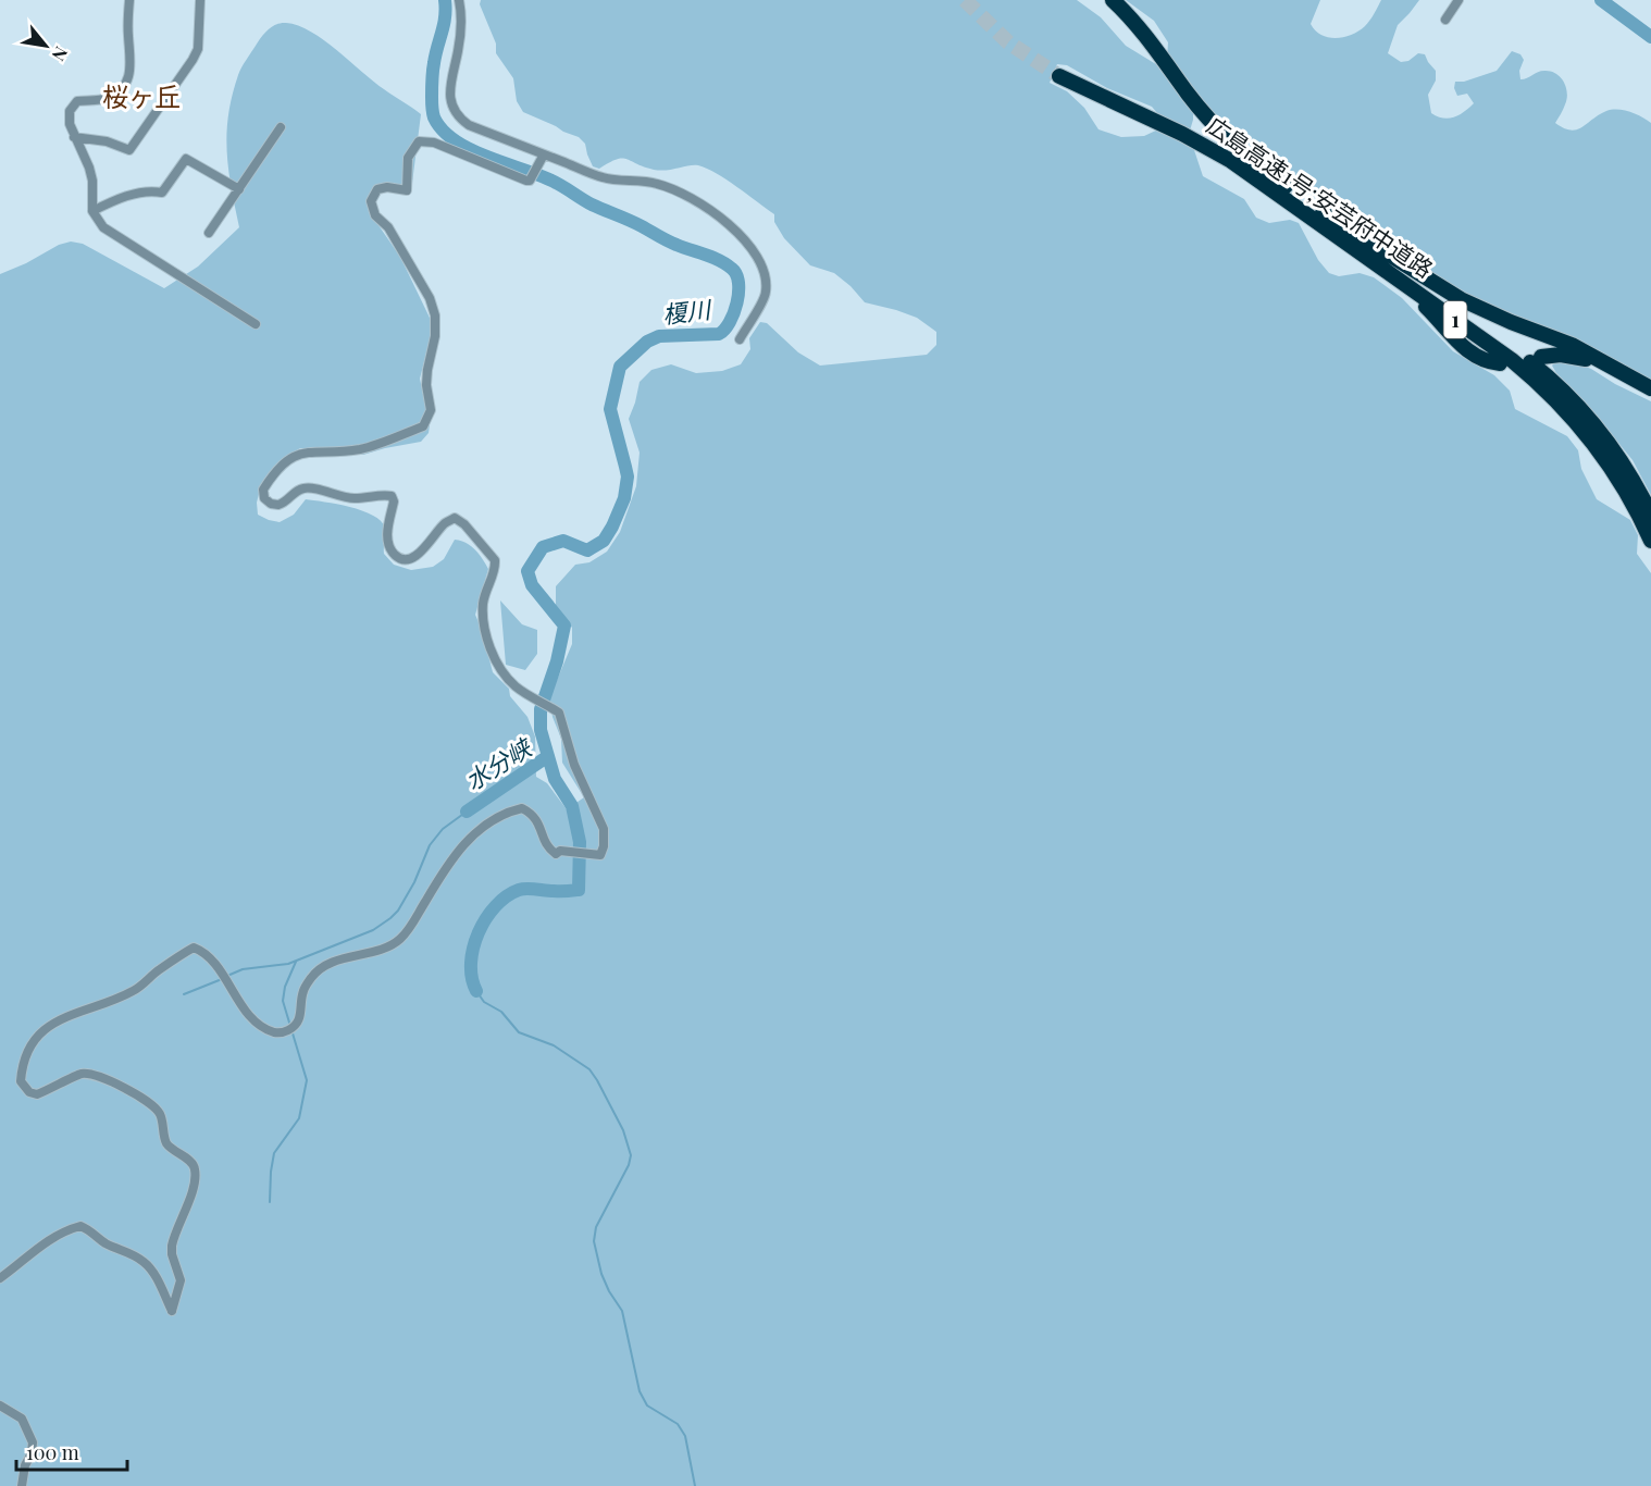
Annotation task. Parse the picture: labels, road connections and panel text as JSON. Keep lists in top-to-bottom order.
{
  "streets": {
    "highway": ["広島高速1号;安芸府中道路", "1"]
  },
  "districts": ["桜ヶ丘"],
  "water": ["榎川", "水分峡"],
  "scale_bar": "100 m",
  "north": "bottom right"
}
